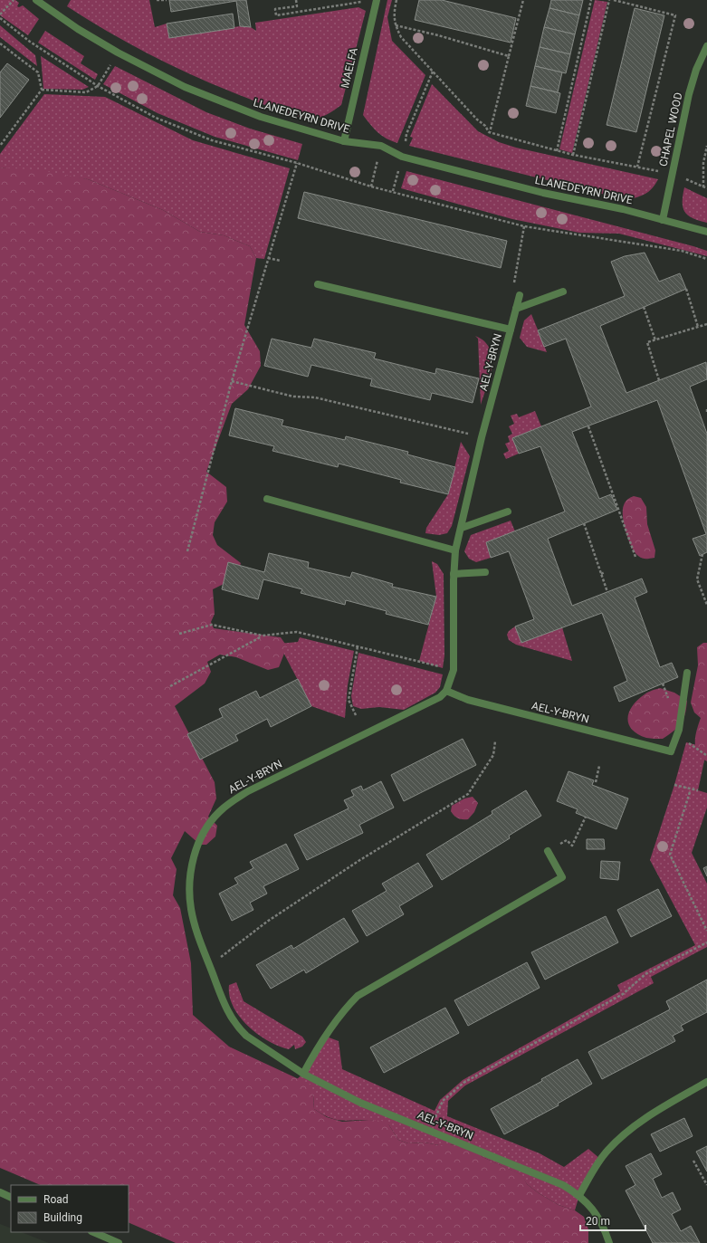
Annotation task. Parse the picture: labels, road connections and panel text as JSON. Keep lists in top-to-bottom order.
{
  "streets": {
    "street": [
      "MAELFA",
      "LLANEDEYRN DRIVE",
      "CHAPEL WOOD",
      "AEL-Y-BRYN"
    ]
  },
  "crossings": [
    ["MAELFA", "LLANEDEYRN DRIVE"],
    ["LLANEDEYRN DRIVE", "CHAPEL WOOD"]
  ],
  "legend": ["Road", "Building"],
  "scale_bar": "20 m"
}
